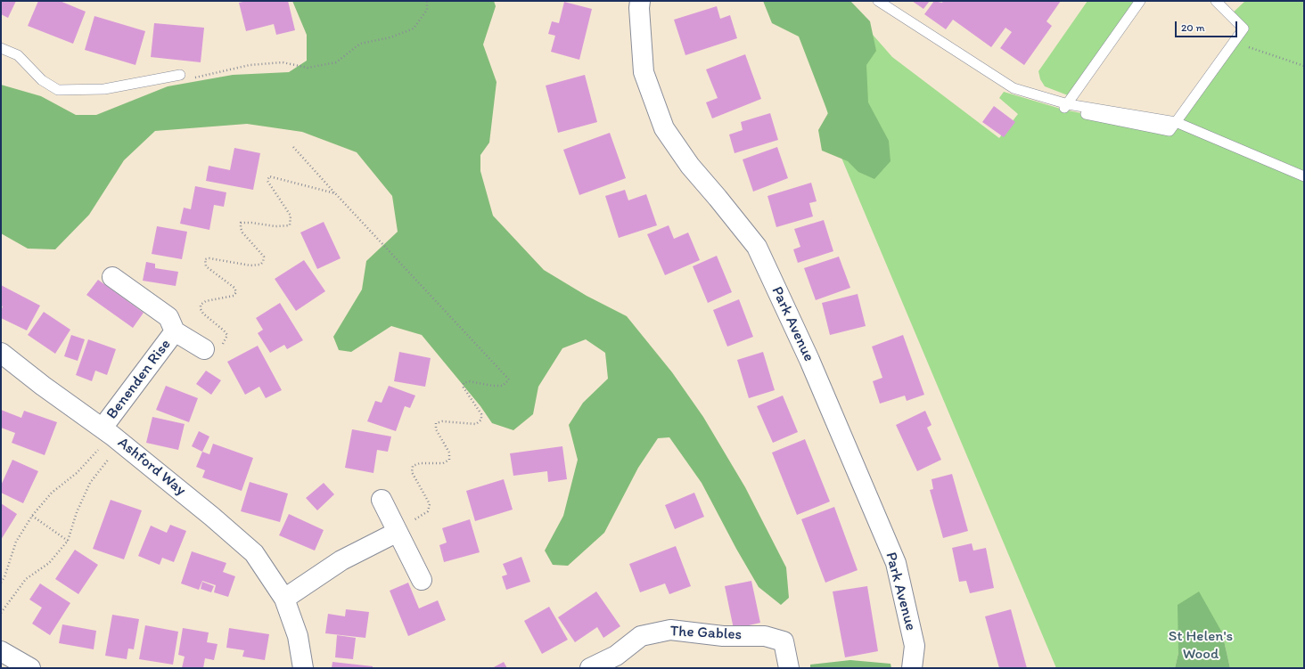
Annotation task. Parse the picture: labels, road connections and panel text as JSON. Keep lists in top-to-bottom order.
{
  "streets": {
    "street": [
      "Park Avenue",
      "Benenden Rise",
      "Ashford Way",
      "The Gables"
    ]
  },
  "crossings": [
    ["Benenden Rise", "Ashford Way"]
  ],
  "parks": ["St Helen's Wood"],
  "scale_bar": "20 m"
}
